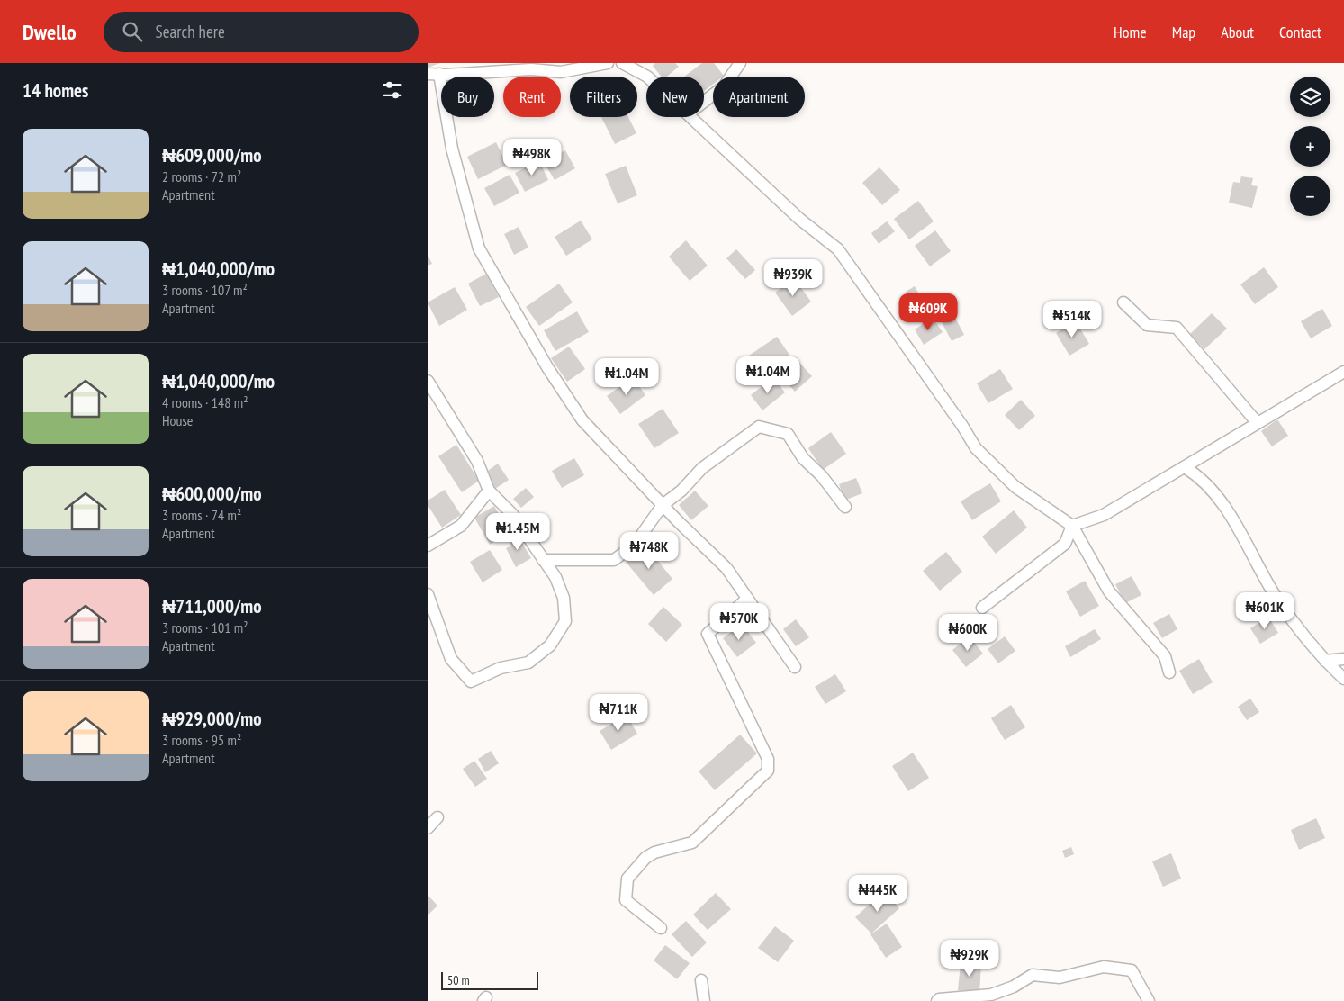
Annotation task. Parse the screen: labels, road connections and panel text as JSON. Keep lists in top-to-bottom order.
{
  "scale_bar": "50 m",
  "page": {
    "header": "Dwello",
    "search": "Search here",
    "nav": [
      "Home",
      "Map",
      "About",
      "Contact"
    ],
    "heading": "14 homes",
    "map_buttons": ["+", "−"],
    "chip": [
      "Buy",
      "Rent",
      "Filters",
      "New",
      "Apartment"
    ],
    "list": [
      {
        "name": "₦609,000/mo",
        "note": "2 rooms · 72 m² · Apartment"
      },
      {
        "name": "₦1,040,000/mo",
        "note": "3 rooms · 107 m² · Apartment"
      },
      {
        "name": "₦1,040,000/mo",
        "note": "4 rooms · 148 m² · House"
      },
      {
        "name": "₦600,000/mo",
        "note": "3 rooms · 74 m² · Apartment"
      },
      {
        "name": "₦711,000/mo",
        "note": "3 rooms · 101 m² · Apartment"
      },
      {
        "name": "₦929,000/mo",
        "note": "3 rooms · 95 m² · Apartment"
      }
    ],
    "price": [
      "₦498K",
      "₦939K",
      "₦609K",
      "₦514K",
      "₦1.04M",
      "₦1.04M",
      "₦1.45M",
      "₦748K",
      "₦601K",
      "₦570K",
      "₦600K",
      "₦711K",
      "₦445K",
      "₦929K"
    ],
    "scale": "50 m"
  }
}
